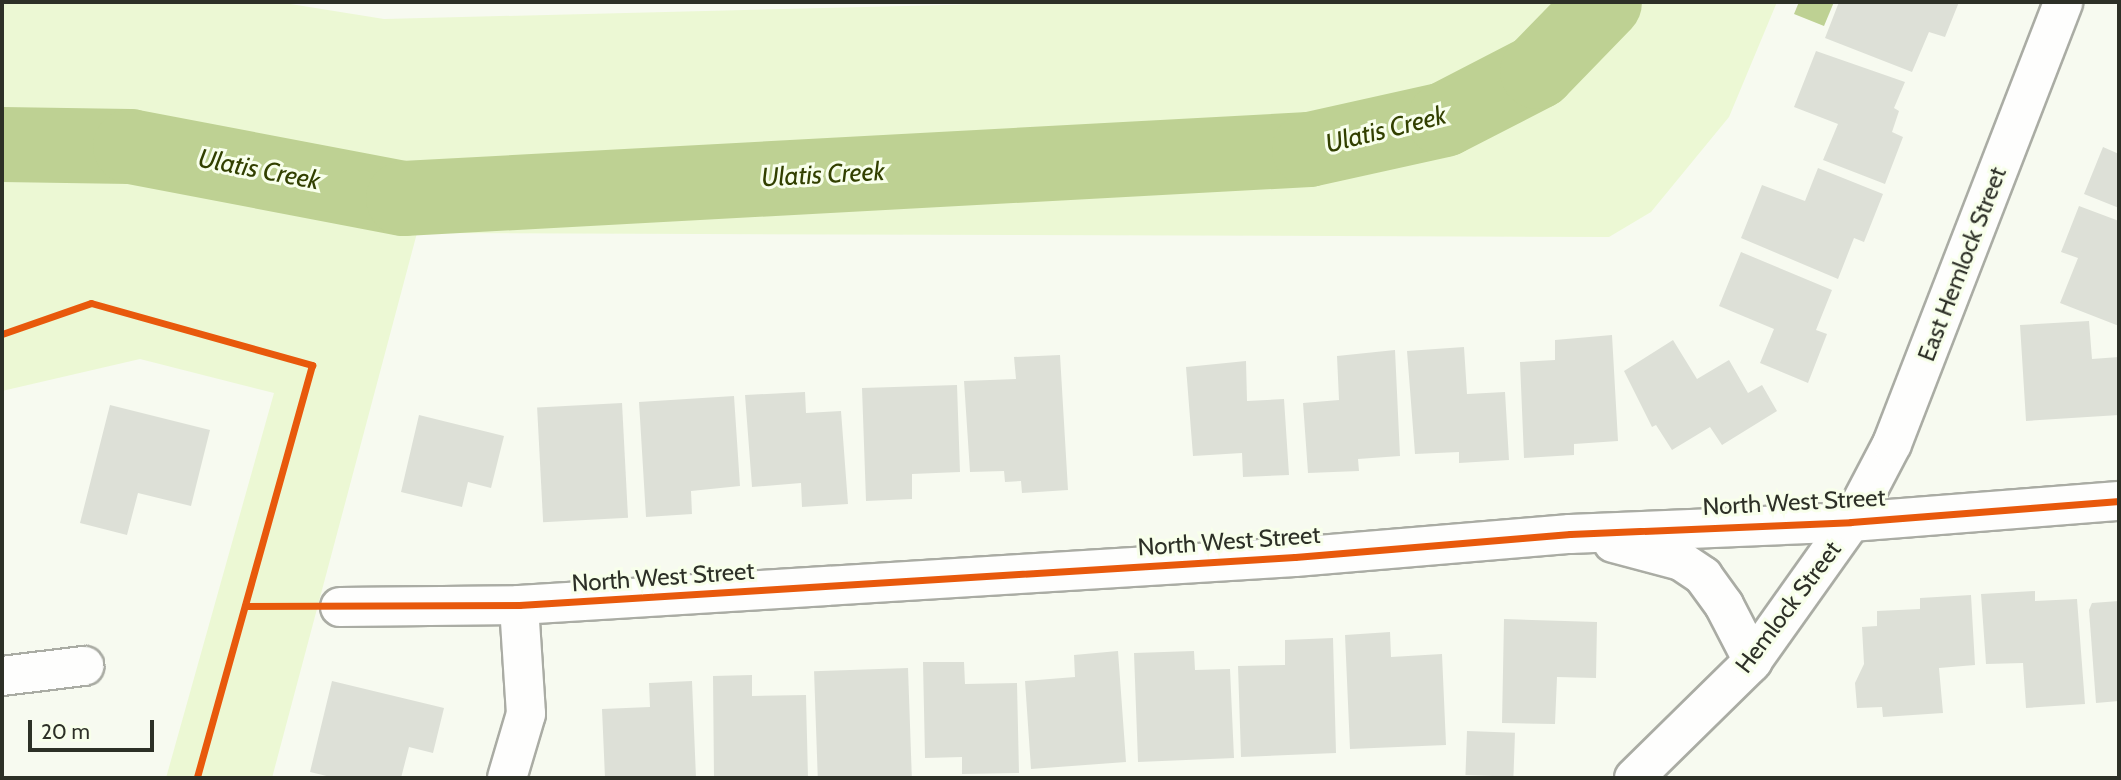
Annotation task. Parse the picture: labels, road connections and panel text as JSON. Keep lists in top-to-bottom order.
{
  "streets": {
    "street": ["East Hemlock Street", "North West Street", "Hemlock Street"]
  },
  "crossings": [
    ["East Hemlock Street", "North West Street"],
    ["East Hemlock Street", "Hemlock Street"],
    ["North West Street", "Hemlock Street"]
  ],
  "water": ["Ulatis Creek"],
  "scale_bar": "20 m"
}
